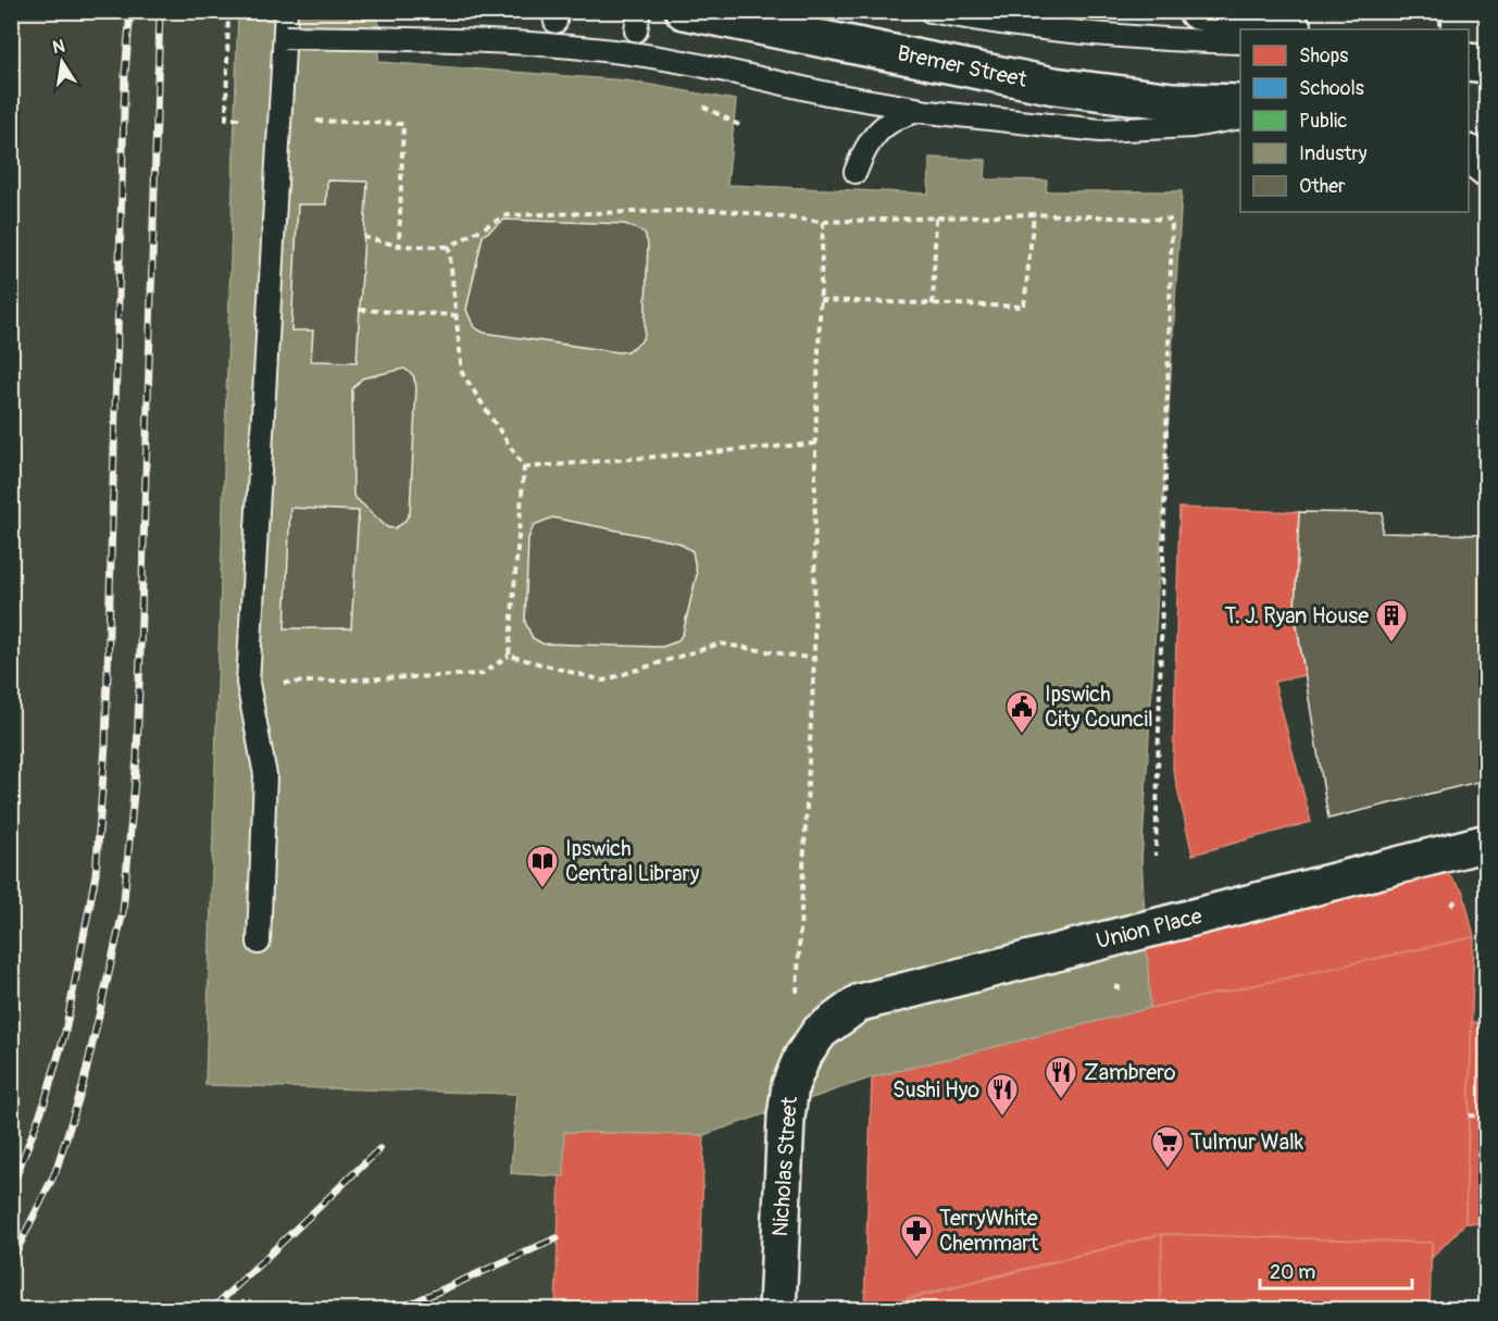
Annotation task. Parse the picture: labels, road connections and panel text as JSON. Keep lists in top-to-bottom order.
{
  "streets": {
    "street": ["Bremer Street", "Union Place", "Nicholas Street"]
  },
  "crossings": [
    ["Union Place", "Nicholas Street"]
  ],
  "places": {
    "building": ["T. J. Ryan House"],
    "public building": ["Ipswich City Council"],
    "library": ["Ipswich Central Library"],
    "restaurant": ["Zambrero", "Sushi Hyo"],
    "supermarket": ["Tulmur Walk"],
    "pharmacy": ["TerryWhite Chemmart"]
  },
  "legend": [
    "Shops",
    "Schools",
    "Public",
    "Industry",
    "Other"
  ],
  "scale_bar": "20 m",
  "north": "top"
}
